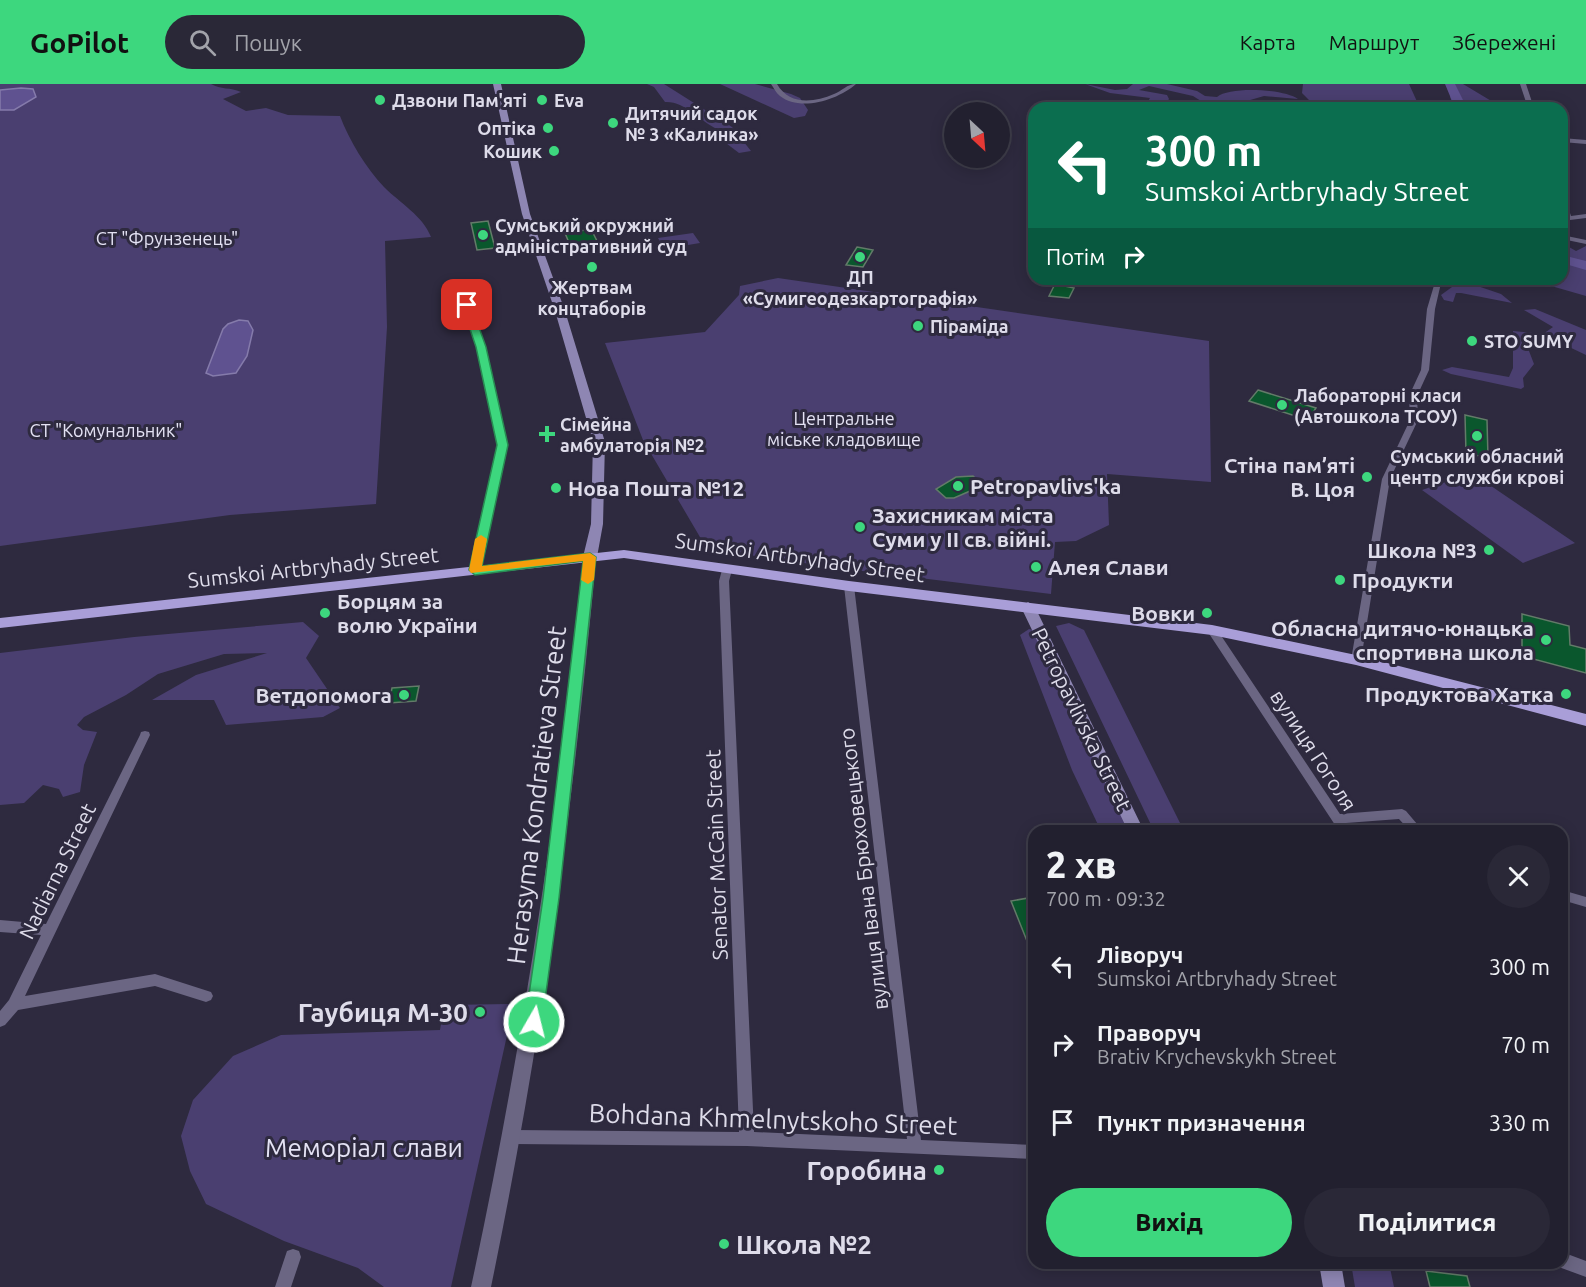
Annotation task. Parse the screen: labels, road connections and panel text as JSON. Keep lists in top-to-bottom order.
{
  "streets": {
    "main road": ["Sumskoi Artbryhady Street", "Petropavlivska Street"],
    "street": [
      "вулиця Гоголя",
      "Herasyma Kondratieva Street",
      "Senator McCain Street",
      "вулиця Івана Брюховецького",
      "Nadiarna Street",
      "Bohdana Khmelnytskoho Street"
    ]
  },
  "crossings": [
    ["Sumskoi Artbryhady Street", "Petropavlivska Street"],
    ["Sumskoi Artbryhady Street", "вулиця Гоголя"],
    ["Sumskoi Artbryhady Street", "Herasyma Kondratieva Street"],
    ["Sumskoi Artbryhady Street", "Senator McCain Street"],
    ["Sumskoi Artbryhady Street", "вулиця Івана Брюховецького"],
    ["Herasyma Kondratieva Street", "Bohdana Khmelnytskoho Street"],
    ["Senator McCain Street", "Bohdana Khmelnytskoho Street"],
    ["вулиця Івана Брюховецького", "Bohdana Khmelnytskoho Street"]
  ],
  "parks": [
    "СТ \"Фрунзенець\"",
    "Центральне міське кладовище",
    "СТ \"Комунальник\"",
    "Меморіал слави"
  ],
  "places": {
    "other": [
      "Дзвони Пам'яті",
      "Eva",
      "Дитячий садок № 3 «Калинка»",
      "Оптіка",
      "Кошик",
      "Сумський окружний адміністративний суд",
      "ДП «Сумигеодезкартографія»",
      "Жертвам концтаборів",
      "Піраміда",
      "STO SUMY",
      "Лабораторні класи (Автошкола ТСОУ)",
      "Сумський обласний центр служби крові",
      "Стіна пам’яті В. Цоя",
      "Petropavlivs'ka",
      "Нова Пошта №12",
      "Захисникам міста Суми у ІІ св. війні.",
      "Школа №3",
      "Алея Слави",
      "Продукти",
      "Борцям за волю України",
      "Вовки",
      "Обласна дитячо-юнацька спортивна школа",
      "Продуктова Хатка",
      "Ветдопомога",
      "Гаубиця М-30",
      "Горобина",
      "Школа №2"
    ],
    "health": ["Сімейна амбулаторія №2"]
  },
  "north": "bottom right",
  "page": {
    "header": "GoPilot",
    "search": "Пошук",
    "nav": ["Карта", "Маршрут", "Збережені"],
    "turn": ["300 m", "Sumskoi Artbryhady Street"],
    "then": "Потім",
    "heading": ["2 хв", "700 m · 09:32"],
    "list": [
      {
        "name": "Ліворуч",
        "note": "Sumskoi Artbryhady Street",
        "value": "300 m"
      },
      {
        "name": "Праворуч",
        "note": "Brativ Krychevskykh Street",
        "value": "70 m"
      },
      {
        "name": "Пункт призначення",
        "value": "330 m"
      }
    ],
    "buttons": ["Вихід", "Поділитися"]
  }
}
